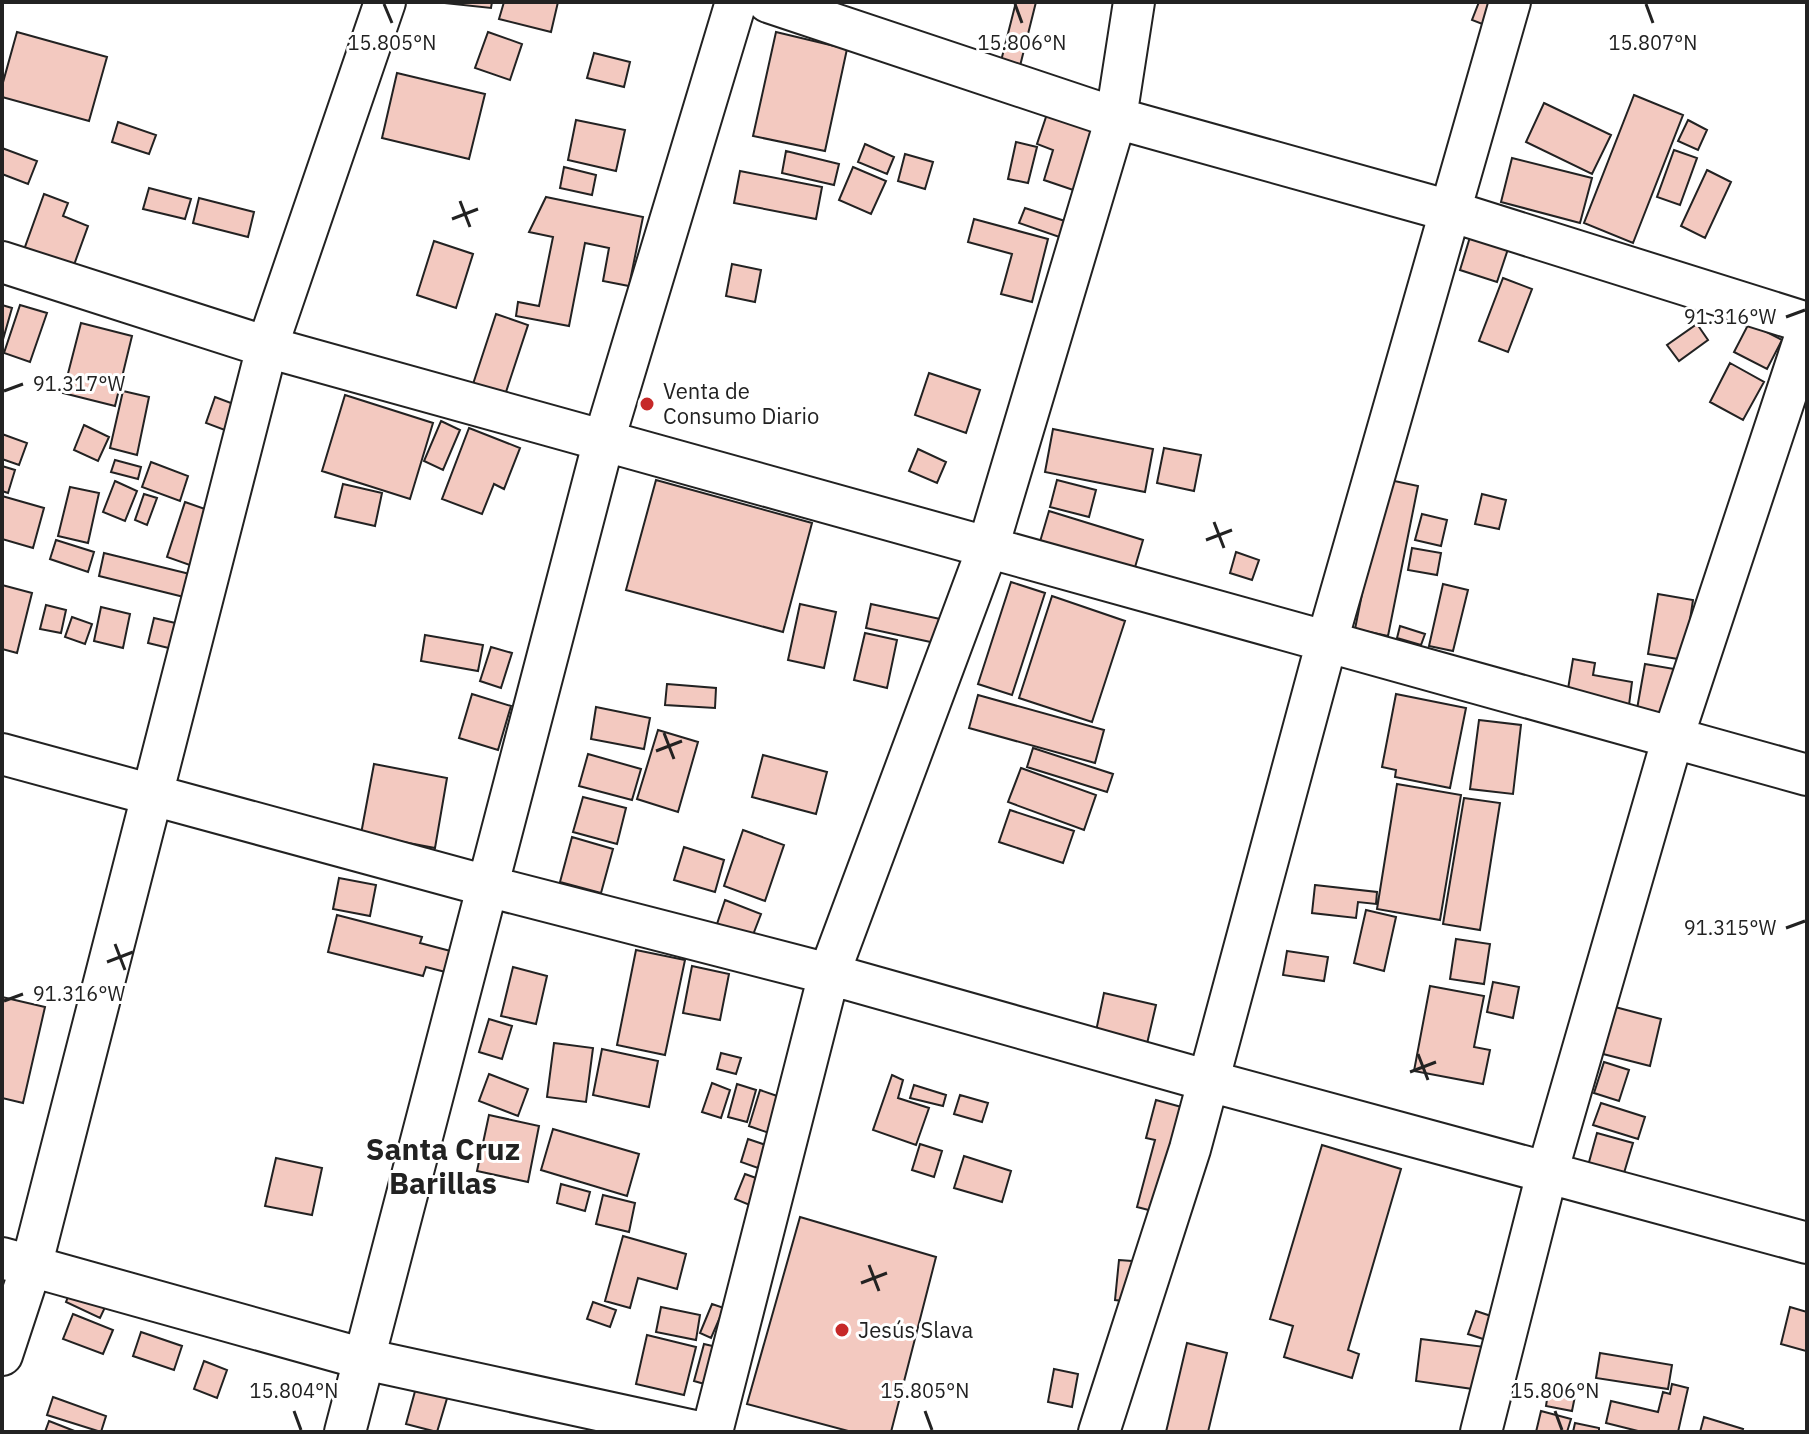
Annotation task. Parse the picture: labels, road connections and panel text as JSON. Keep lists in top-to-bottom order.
{
  "districts": ["Santa Cruz Barillas"],
  "places": ["Venta de Consumo Diario", "Jesús Slava"],
  "coordinates": [
    "15.805°N",
    "15.806°N",
    "15.807°N",
    "91.316°W",
    "91.317°W",
    "91.315°W",
    "15.804°N"
  ]
}
